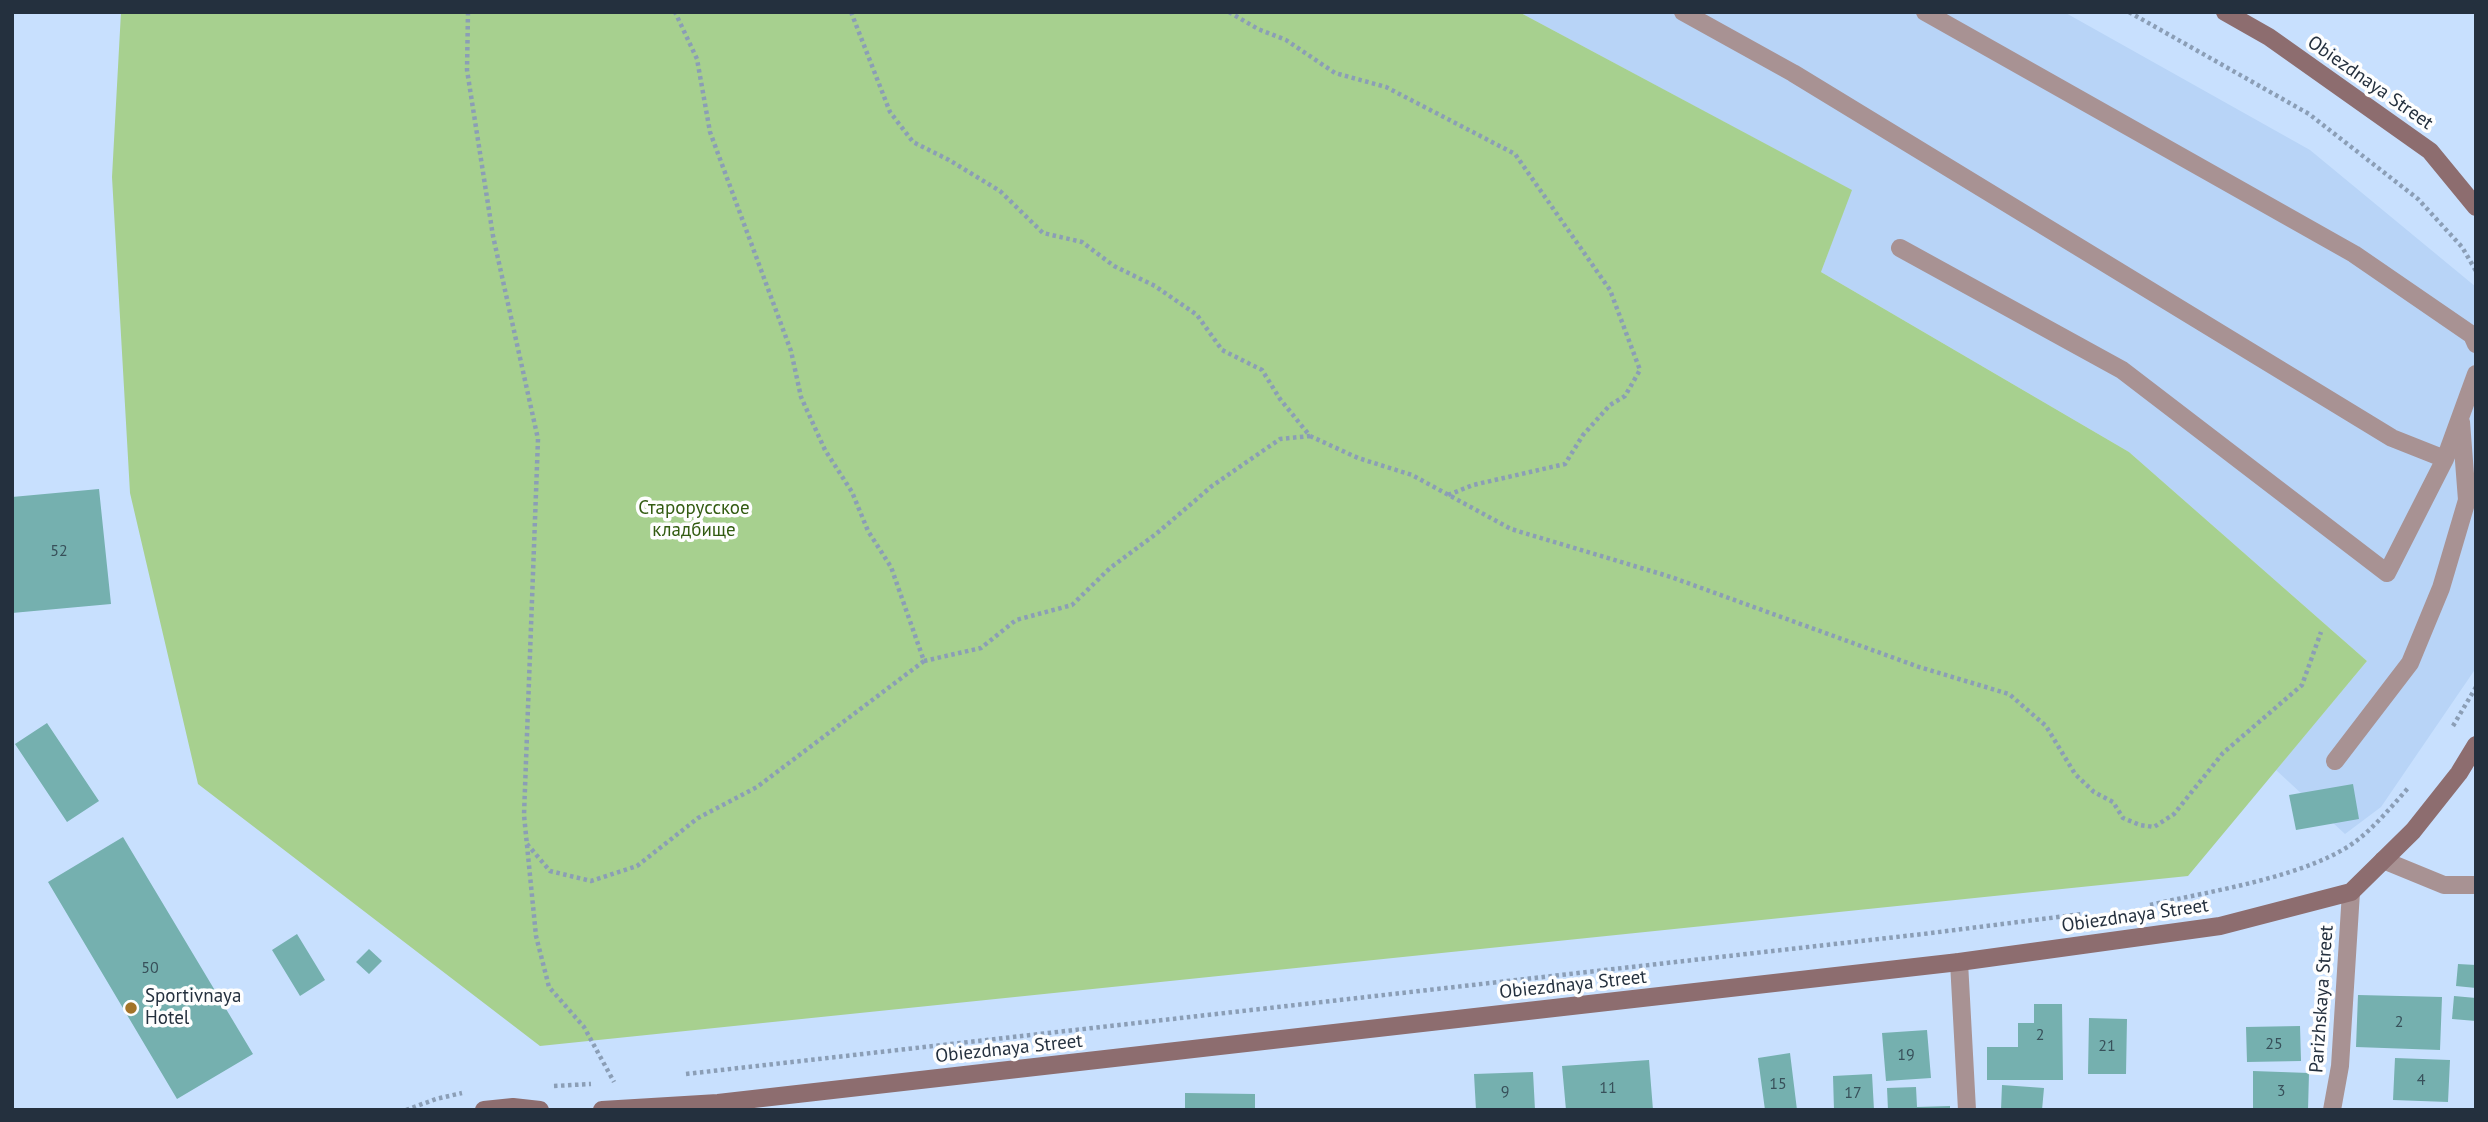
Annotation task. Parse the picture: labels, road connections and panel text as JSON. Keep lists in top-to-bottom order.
{
  "streets": {
    "main road": ["Obiezdnaya Street"],
    "street": ["Parizhskaya Street"]
  },
  "crossings": [
    ["Obiezdnaya Street", "Parizhskaya Street"]
  ],
  "parks": ["Старорусское кладбище"],
  "places": ["Sportivnaya Hotel"],
  "house_numbers": [
    "52",
    "50",
    "2",
    "2",
    "25",
    "21",
    "19",
    "4",
    "15",
    "11",
    "3",
    "9",
    "17"
  ]
}
